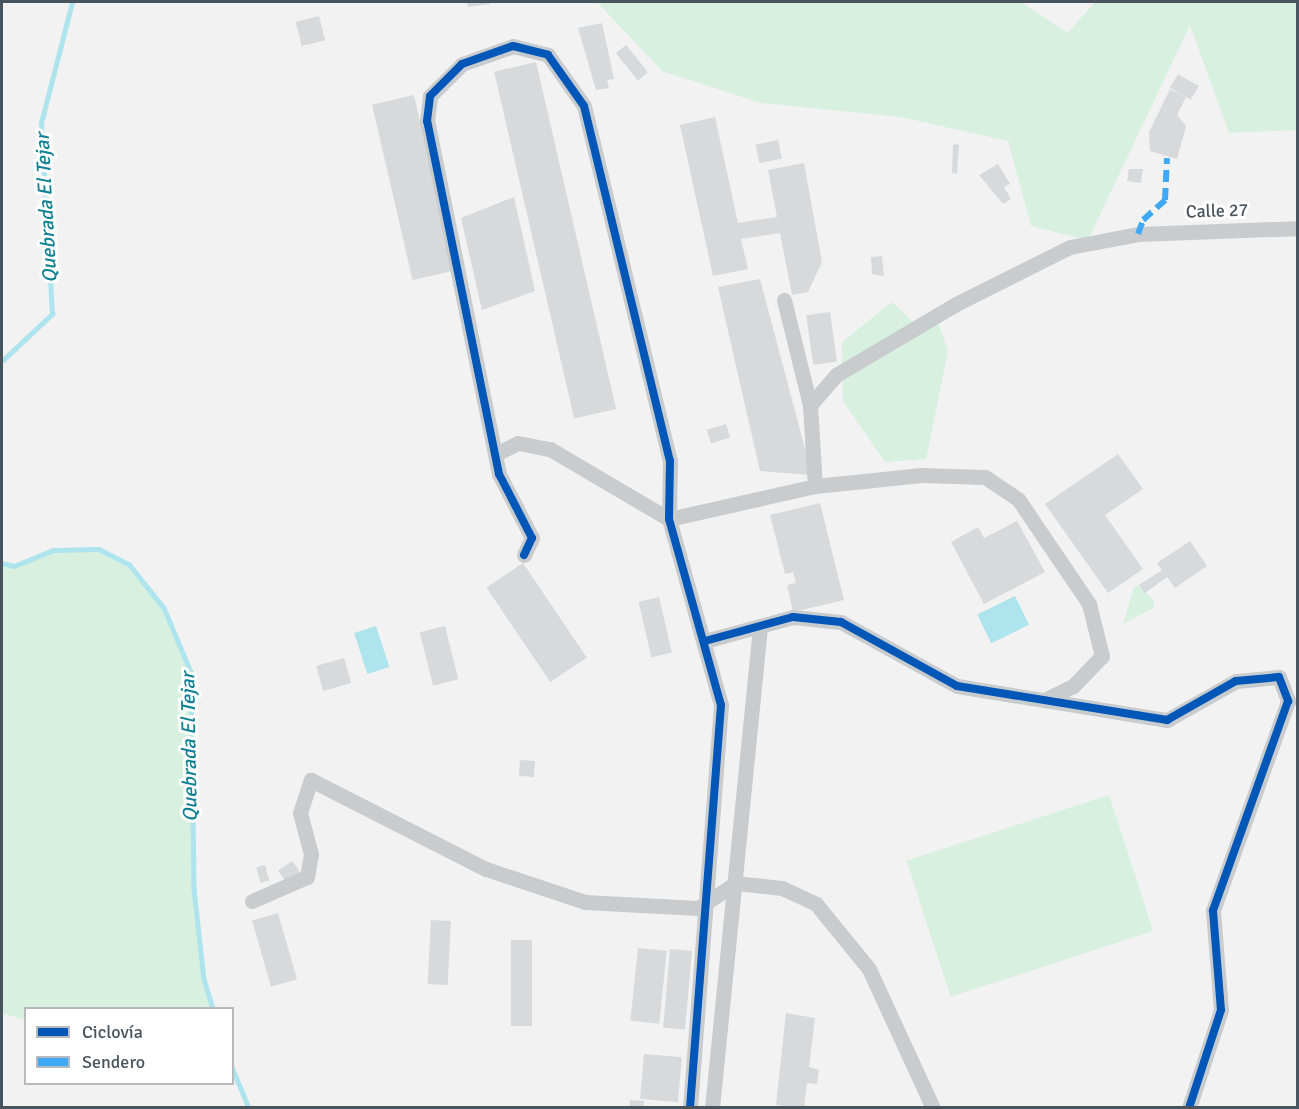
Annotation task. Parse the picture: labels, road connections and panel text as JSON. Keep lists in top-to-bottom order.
{
  "streets": {
    "street": ["Calle 27"]
  },
  "water": ["Quebrada El Tejar"],
  "legend": ["Ciclovía", "Sendero"]
}
